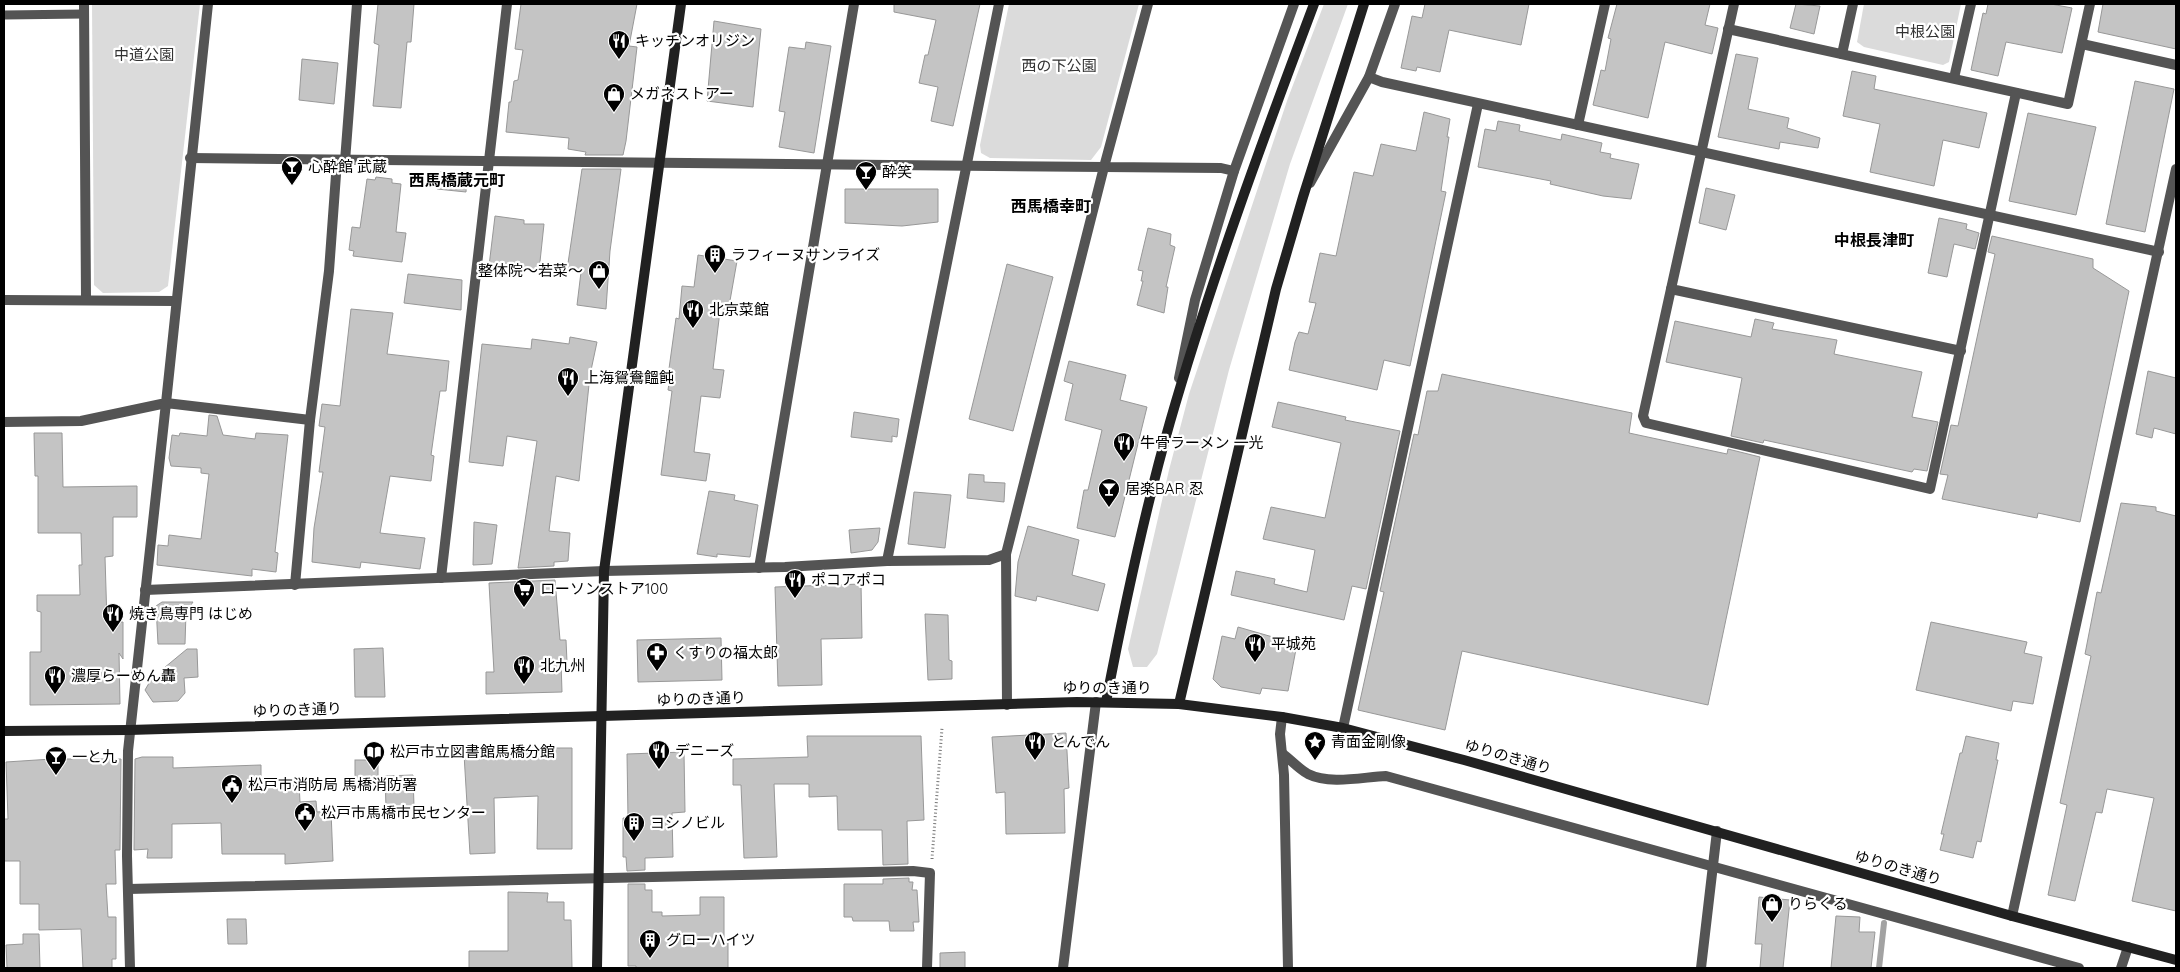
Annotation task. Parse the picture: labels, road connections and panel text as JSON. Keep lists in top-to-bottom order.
{
  "streets": {
    "street": ["ゆりのき通り"]
  },
  "districts": ["西馬橋蔵元町", "西馬橋幸町", "中根長津町"],
  "parks": ["中根公園", "中道公園", "西の下公園"],
  "places": {
    "restaurant": [
      "キッチンオリジン",
      "北京菜館",
      "上海鴛鴦饂飩",
      "牛骨ラーメン 一光",
      "ポコアポコ",
      "焼き鳥専門 はじめ",
      "平城苑",
      "北九州",
      "濃厚らーめん轟",
      "とんでん",
      "デニーズ"
    ],
    "shop": ["メガネストアー", "整体院〜若菜〜", "りらくる"],
    "bar": [
      "心酔館 武蔵",
      "酔笑",
      "居楽BAR 忍",
      "一と九"
    ],
    "building": ["ラフィーヌサンライズ", "ヨシノビル", "グローハイツ"],
    "supermarket": ["ローソンストア100"],
    "pharmacy": ["くすりの福太郎"],
    "place": ["青面金剛像"],
    "library": ["松戸市立図書館馬橋分館"],
    "public building": ["松戸市消防局 馬橋消防署", "松戸市馬橋市民センター"]
  }
}
